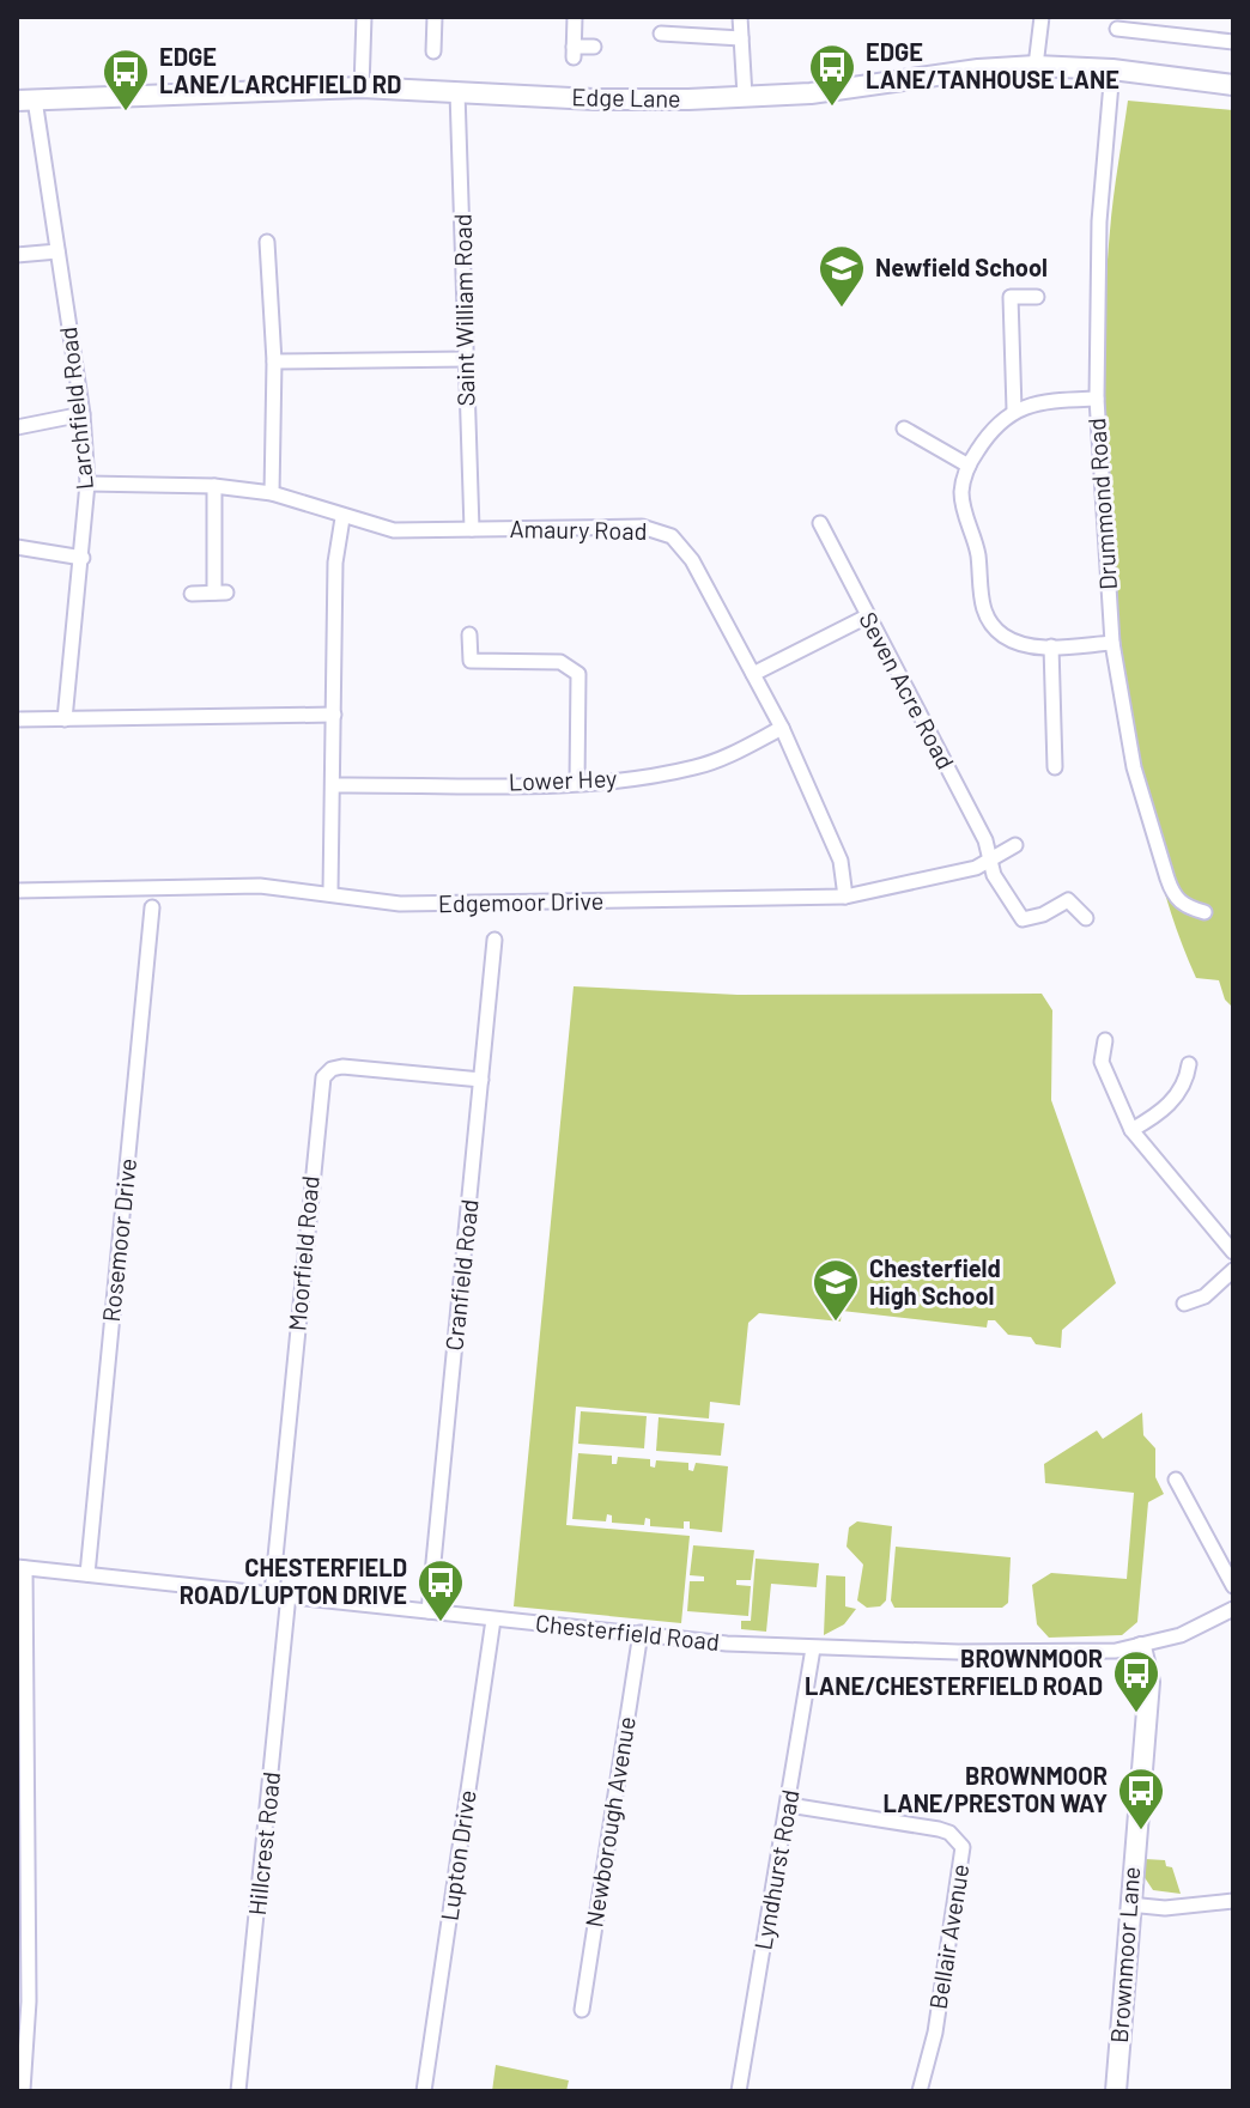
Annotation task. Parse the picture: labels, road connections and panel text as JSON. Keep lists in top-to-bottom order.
{
  "streets": {
    "street": [
      "Edge Lane",
      "Saint William Road",
      "Larchfield Road",
      "Drummond Road",
      "Amaury Road",
      "Seven Acre Road",
      "Lower Hey",
      "Edgemoor Drive",
      "Rosemoor Drive",
      "Moorfield Road",
      "Cranfield Road",
      "Chesterfield Road",
      "Newborough Avenue",
      "Hillcrest Road",
      "Lupton Drive",
      "Lyndhurst Road",
      "Bellair Avenue",
      "Brownmoor Lane"
    ]
  },
  "crossings": [
    ["Edge Lane", "Saint William Road"],
    ["Edge Lane", "Larchfield Road"],
    ["Edge Lane", "Drummond Road"],
    ["Saint William Road", "Amaury Road"],
    ["Larchfield Road", "Amaury Road"],
    ["Amaury Road", "Lower Hey"],
    ["Amaury Road", "Edgemoor Drive"],
    ["Seven Acre Road", "Edgemoor Drive"],
    ["Rosemoor Drive", "Chesterfield Road"],
    ["Moorfield Road", "Cranfield Road"],
    ["Moorfield Road", "Chesterfield Road"],
    ["Cranfield Road", "Chesterfield Road"],
    ["Chesterfield Road", "Newborough Avenue"],
    ["Chesterfield Road", "Hillcrest Road"],
    ["Chesterfield Road", "Lupton Drive"],
    ["Chesterfield Road", "Lyndhurst Road"],
    ["Chesterfield Road", "Brownmoor Lane"],
    ["Lyndhurst Road", "Bellair Avenue"]
  ],
  "places": {
    "bus stop": [
      "EDGE LANE/TANHOUSE LANE",
      "EDGE LANE/LARCHFIELD RD",
      "CHESTERFIELD ROAD/LUPTON DRIVE",
      "BROWNMOOR LANE/CHESTERFIELD ROAD",
      "BROWNMOOR LANE/PRESTON WAY"
    ],
    "school or university": ["Newfield School", "Chesterfield High School"]
  }
}
